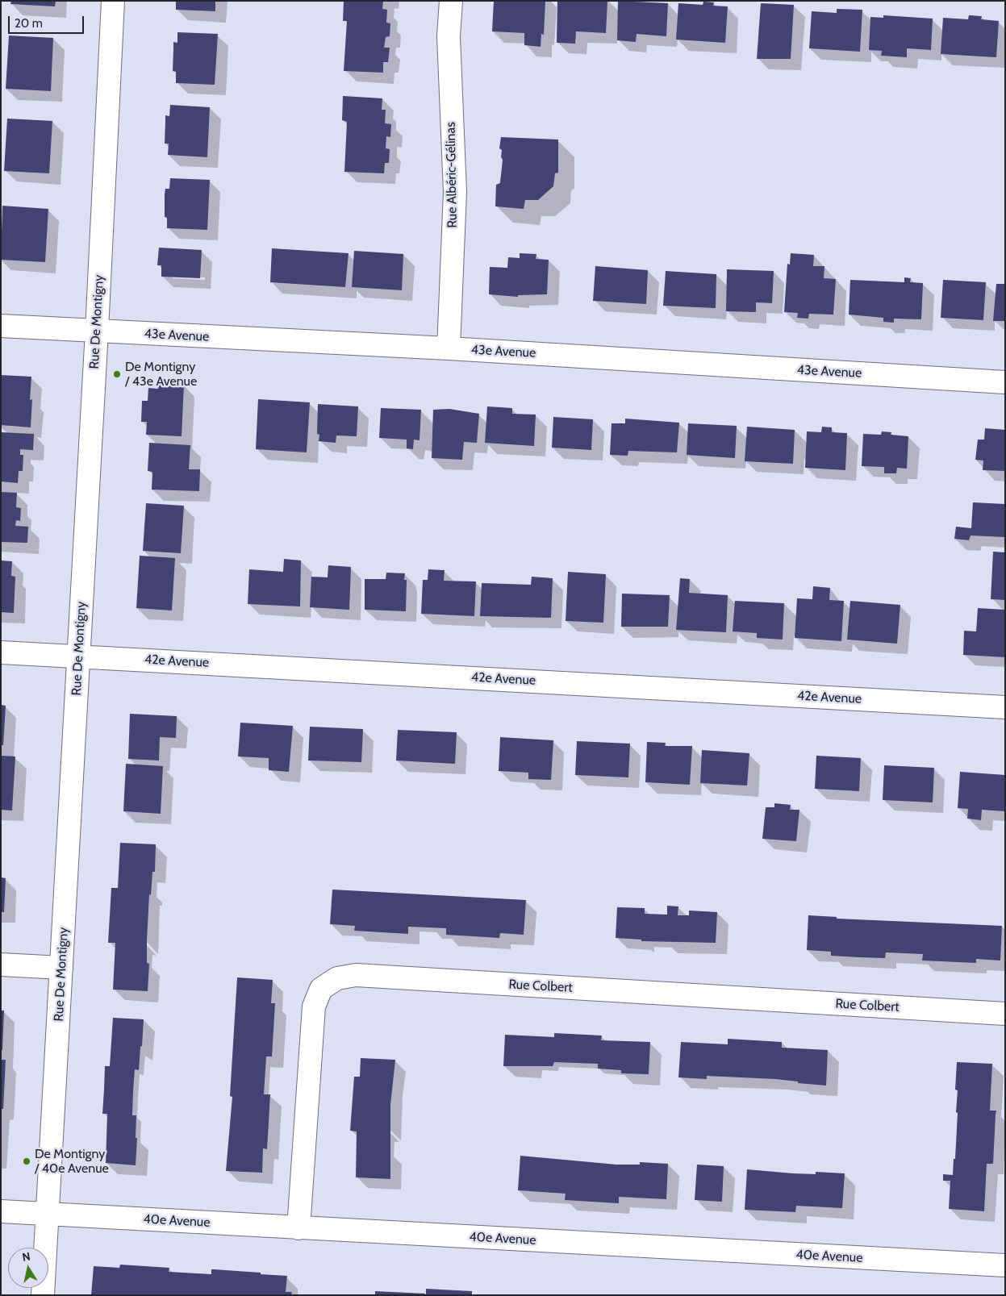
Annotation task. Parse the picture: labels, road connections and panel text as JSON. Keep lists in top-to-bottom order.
{
  "streets": {
    "street": [
      "Rue Albéric-Gélinas",
      "Rue De Montigny",
      "43e Avenue",
      "42e Avenue",
      "Rue Colbert",
      "40e Avenue"
    ]
  },
  "crossings": [
    ["Rue Albéric-Gélinas", "43e Avenue"],
    ["Rue De Montigny", "43e Avenue"],
    ["Rue De Montigny", "42e Avenue"],
    ["Rue De Montigny", "40e Avenue"],
    ["Rue Colbert", "40e Avenue"]
  ],
  "places": ["De Montigny / 43e Avenue", "De Montigny / 40e Avenue"],
  "scale_bar": "20 m",
  "north": "top"
}
